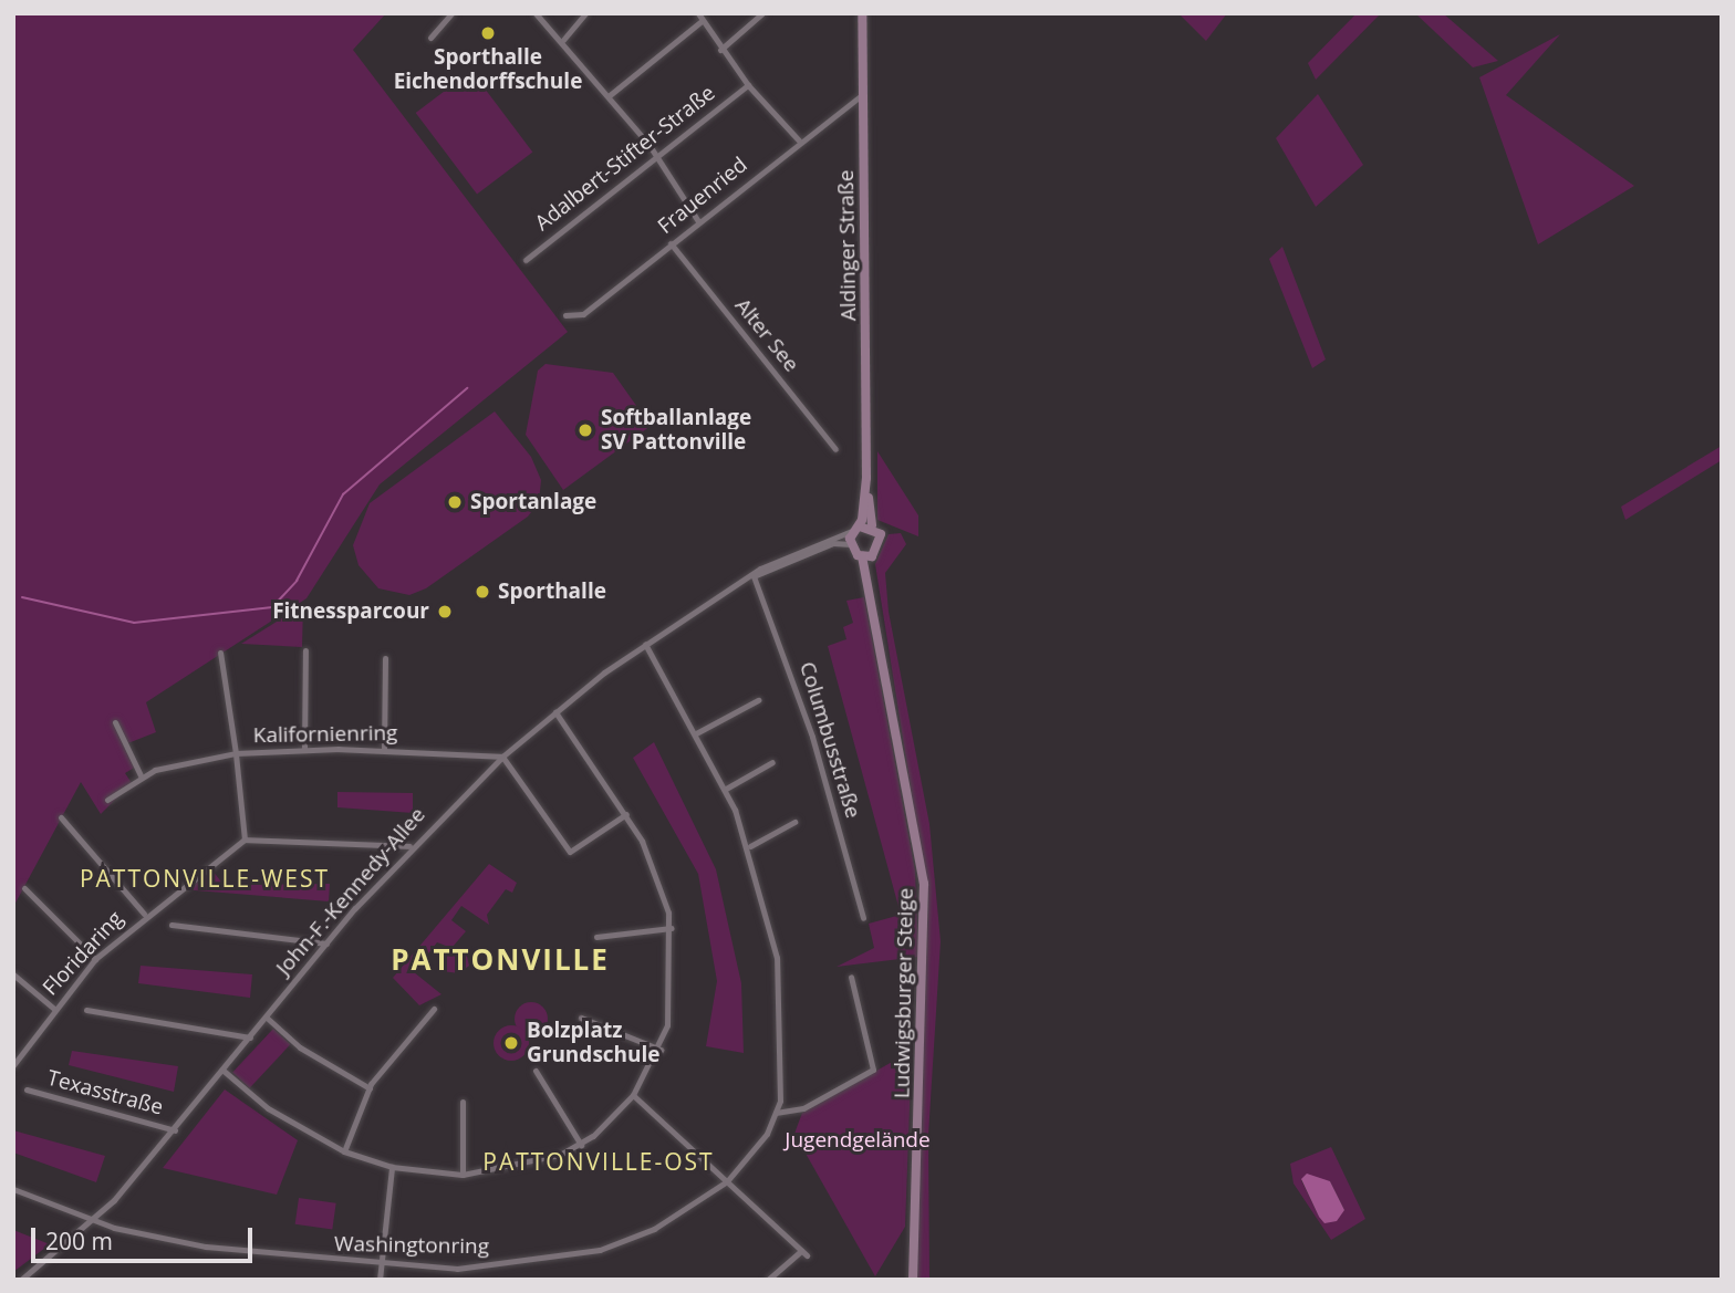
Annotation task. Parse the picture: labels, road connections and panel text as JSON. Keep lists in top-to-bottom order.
{
  "streets": {
    "main road": ["Aldinger Straße", "Ludwigsburger Steige"],
    "street": [
      "Adalbert-Stifter-Straße",
      "Frauenried",
      "Alter See",
      "Kalifornienring",
      "Columbusstraße",
      "John-F.-Kennedy-Allee",
      "Floridaring",
      "Texasstraße",
      "Washingtonring"
    ]
  },
  "crossings": [
    ["Frauenried", "Aldinger Straße"],
    ["Frauenried", "Alter See"],
    ["Kalifornienring", "John-F.-Kennedy-Allee"],
    ["Kalifornienring", "Floridaring"],
    ["Columbusstraße", "John-F.-Kennedy-Allee"],
    ["John-F.-Kennedy-Allee", "Texasstraße"],
    ["John-F.-Kennedy-Allee", "Washingtonring"]
  ],
  "districts": ["PATTONVILLE-WEST", "PATTONVILLE", "PATTONVILLE-OST"],
  "parks": ["Jugendgelände"],
  "places": [
    "Sporthalle Eichendorffschule",
    "Softballanlage SV Pattonville",
    "Sportanlage",
    "Sporthalle",
    "Fitnessparcour",
    "Bolzplatz Grundschule"
  ],
  "scale_bar": "200 m"
}
